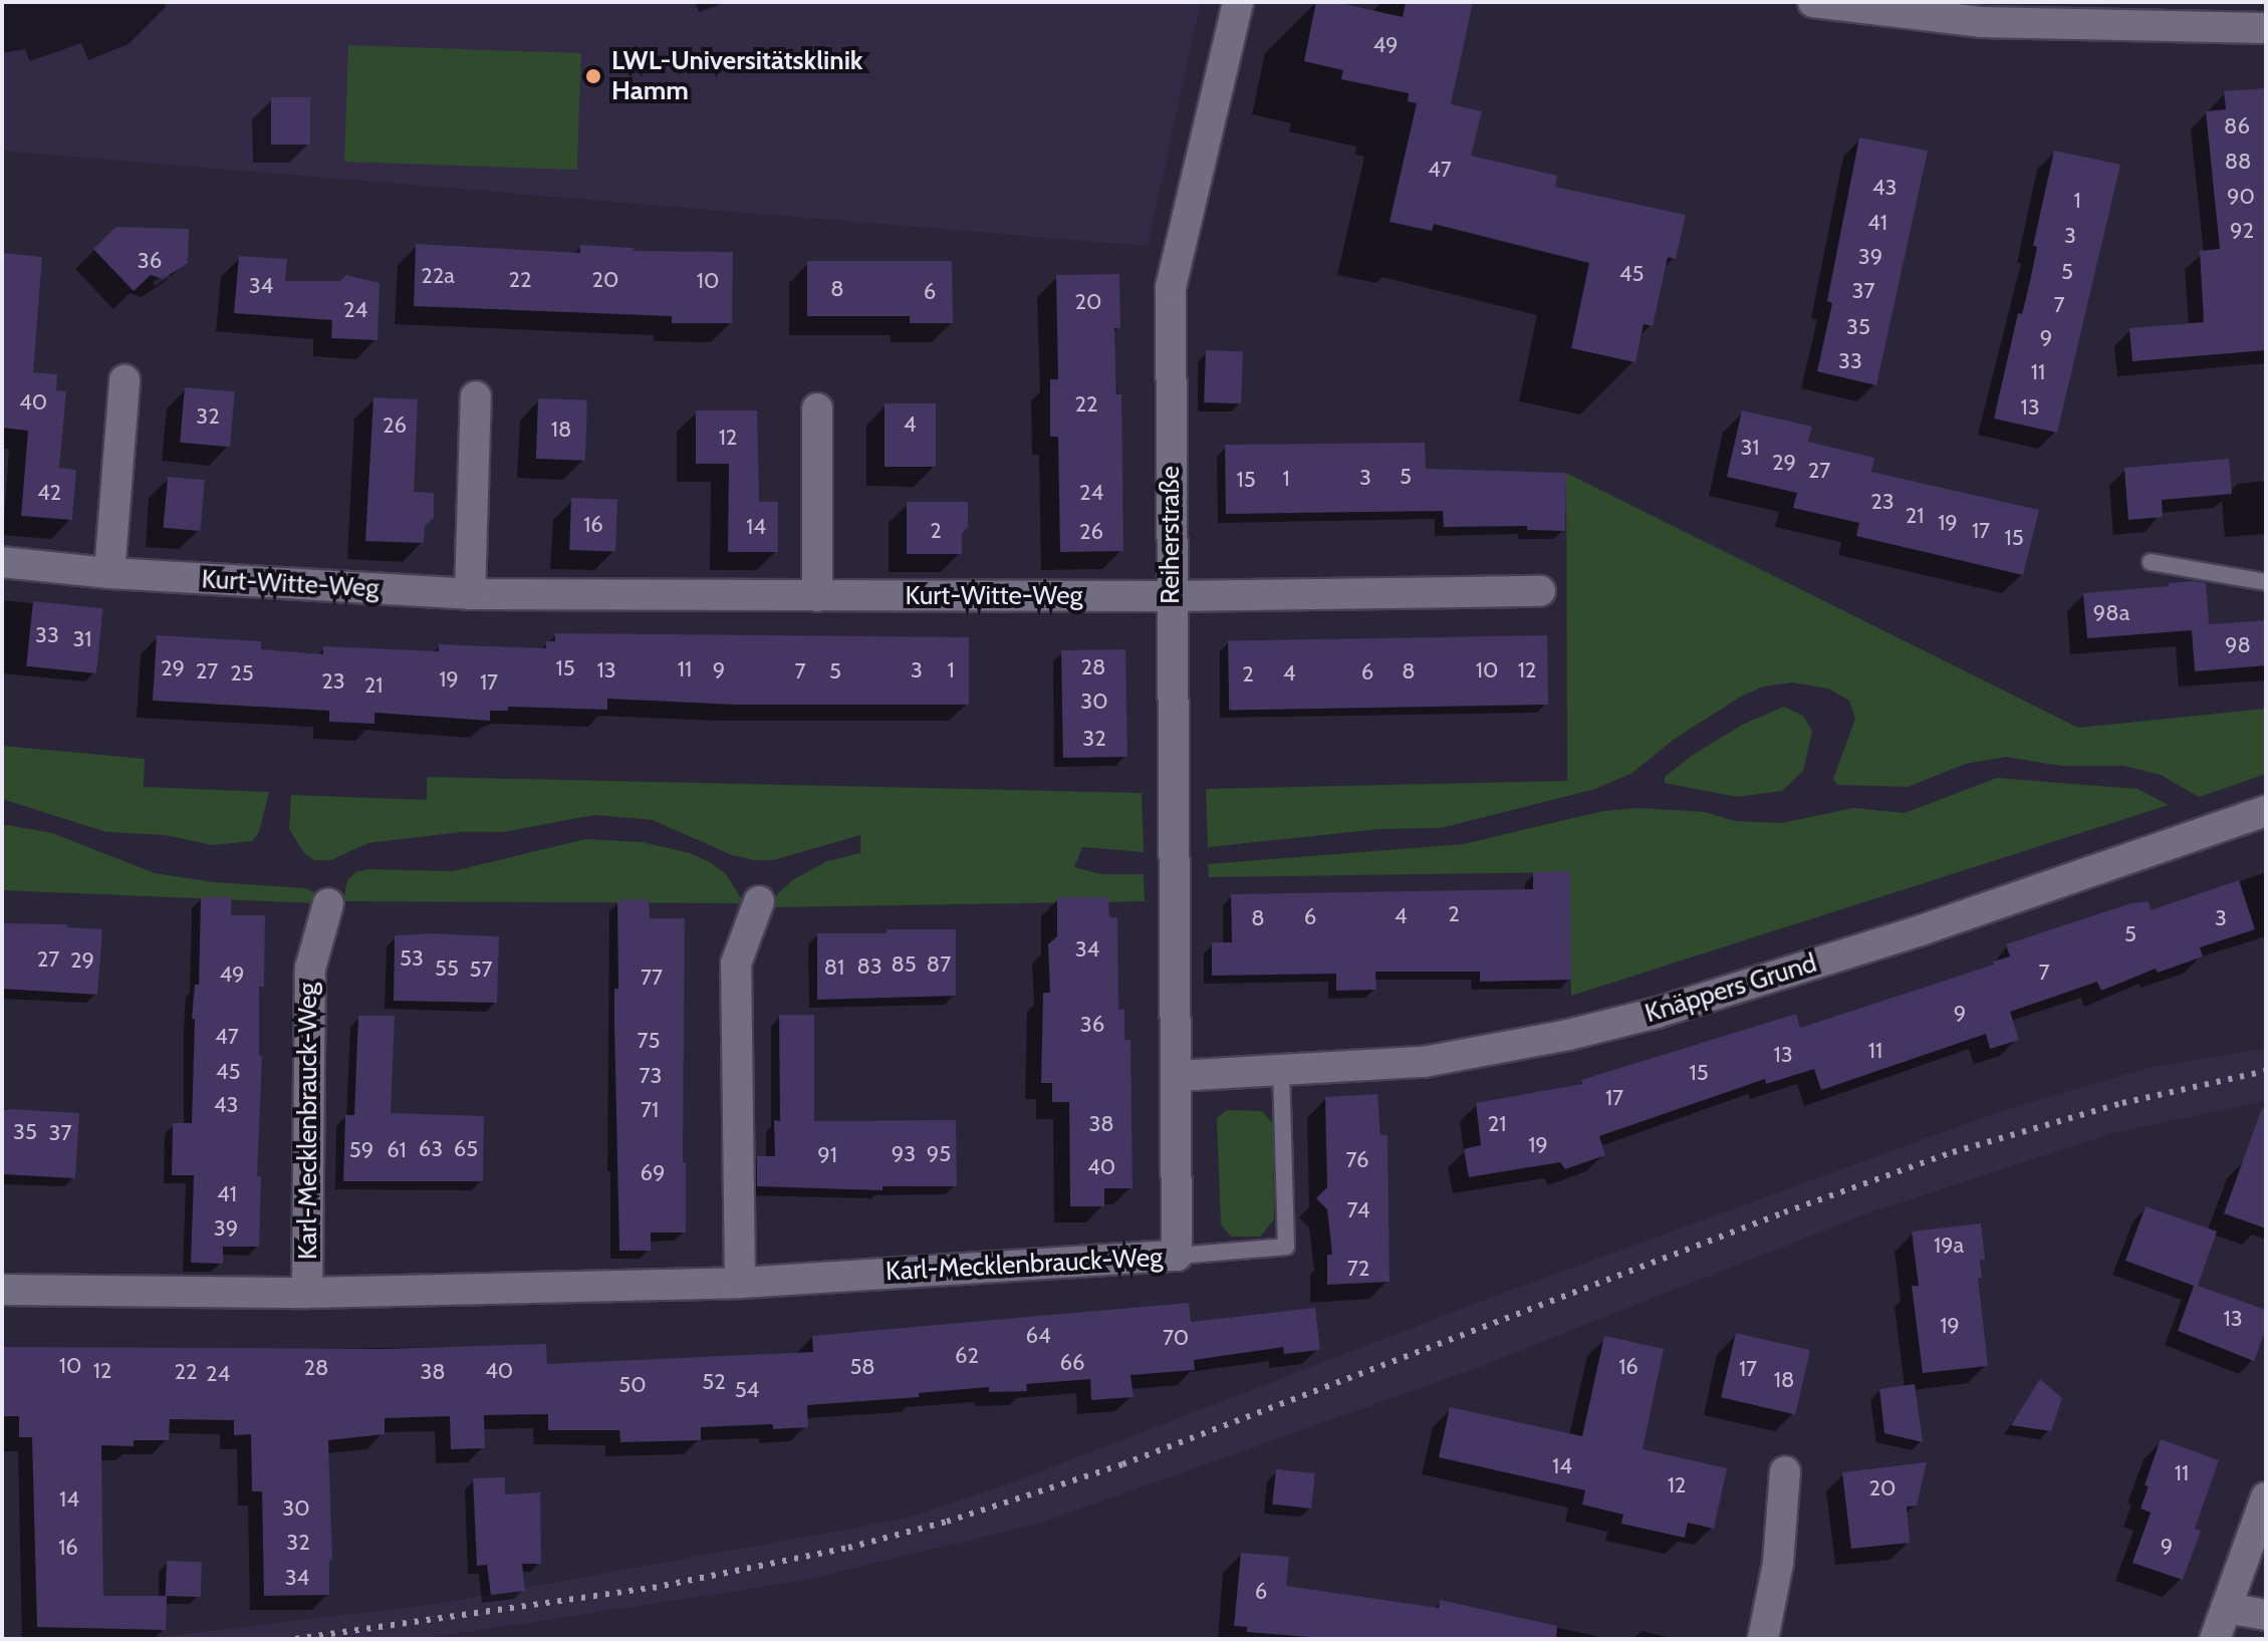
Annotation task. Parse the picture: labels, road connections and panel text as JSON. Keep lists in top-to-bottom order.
{
  "streets": {
    "street": [
      "Reiherstraße",
      "Kurt-Witte-Weg",
      "Knäppers Grund",
      "Karl-Mecklenbrauck-Weg"
    ]
  },
  "crossings": [
    ["Reiherstraße", "Kurt-Witte-Weg"],
    ["Reiherstraße", "Knäppers Grund"],
    ["Reiherstraße", "Karl-Mecklenbrauck-Weg"],
    ["Knäppers Grund", "Karl-Mecklenbrauck-Weg"]
  ],
  "places": ["LWL-Universitätsklinik Hamm"],
  "house_numbers": [
    "49",
    "86",
    "88",
    "47",
    "43",
    "90",
    "1",
    "41",
    "92",
    "3",
    "39",
    "36",
    "5",
    "45",
    "22a",
    "22",
    "20",
    "10",
    "34",
    "8",
    "37",
    "6",
    "20",
    "7",
    "24",
    "35",
    "9",
    "33",
    "11",
    "40",
    "22",
    "13",
    "32",
    "4",
    "26",
    "18",
    "12",
    "31",
    "29",
    "27",
    "5",
    "3",
    "1",
    "15",
    "42",
    "24",
    "23",
    "21",
    "19",
    "16",
    "14",
    "2",
    "17",
    "26",
    "15",
    "98a",
    "33",
    "31",
    "98",
    "28",
    "29",
    "15",
    "11",
    "13",
    "9",
    "3",
    "1",
    "10",
    "12",
    "27",
    "7",
    "5",
    "8",
    "6",
    "25",
    "4",
    "2",
    "19",
    "23",
    "17",
    "21",
    "30",
    "32",
    "2",
    "4",
    "6",
    "8",
    "3",
    "5",
    "34",
    "53",
    "27",
    "29",
    "85",
    "87",
    "83",
    "81",
    "55",
    "57",
    "7",
    "49",
    "77",
    "9",
    "36",
    "47",
    "75",
    "11",
    "13",
    "45",
    "15",
    "73",
    "17",
    "43",
    "71",
    "38",
    "21",
    "35",
    "37",
    "19",
    "63",
    "65",
    "59",
    "61",
    "93",
    "95",
    "91",
    "76",
    "40",
    "69",
    "41",
    "74",
    "39",
    "19a",
    "72",
    "13",
    "19",
    "64",
    "70",
    "62",
    "66",
    "10",
    "58",
    "16",
    "28",
    "17",
    "12",
    "40",
    "22",
    "38",
    "24",
    "18",
    "52",
    "50",
    "54",
    "14",
    "11",
    "12",
    "20",
    "14",
    "30",
    "32",
    "9",
    "16",
    "34",
    "6"
  ]
}
